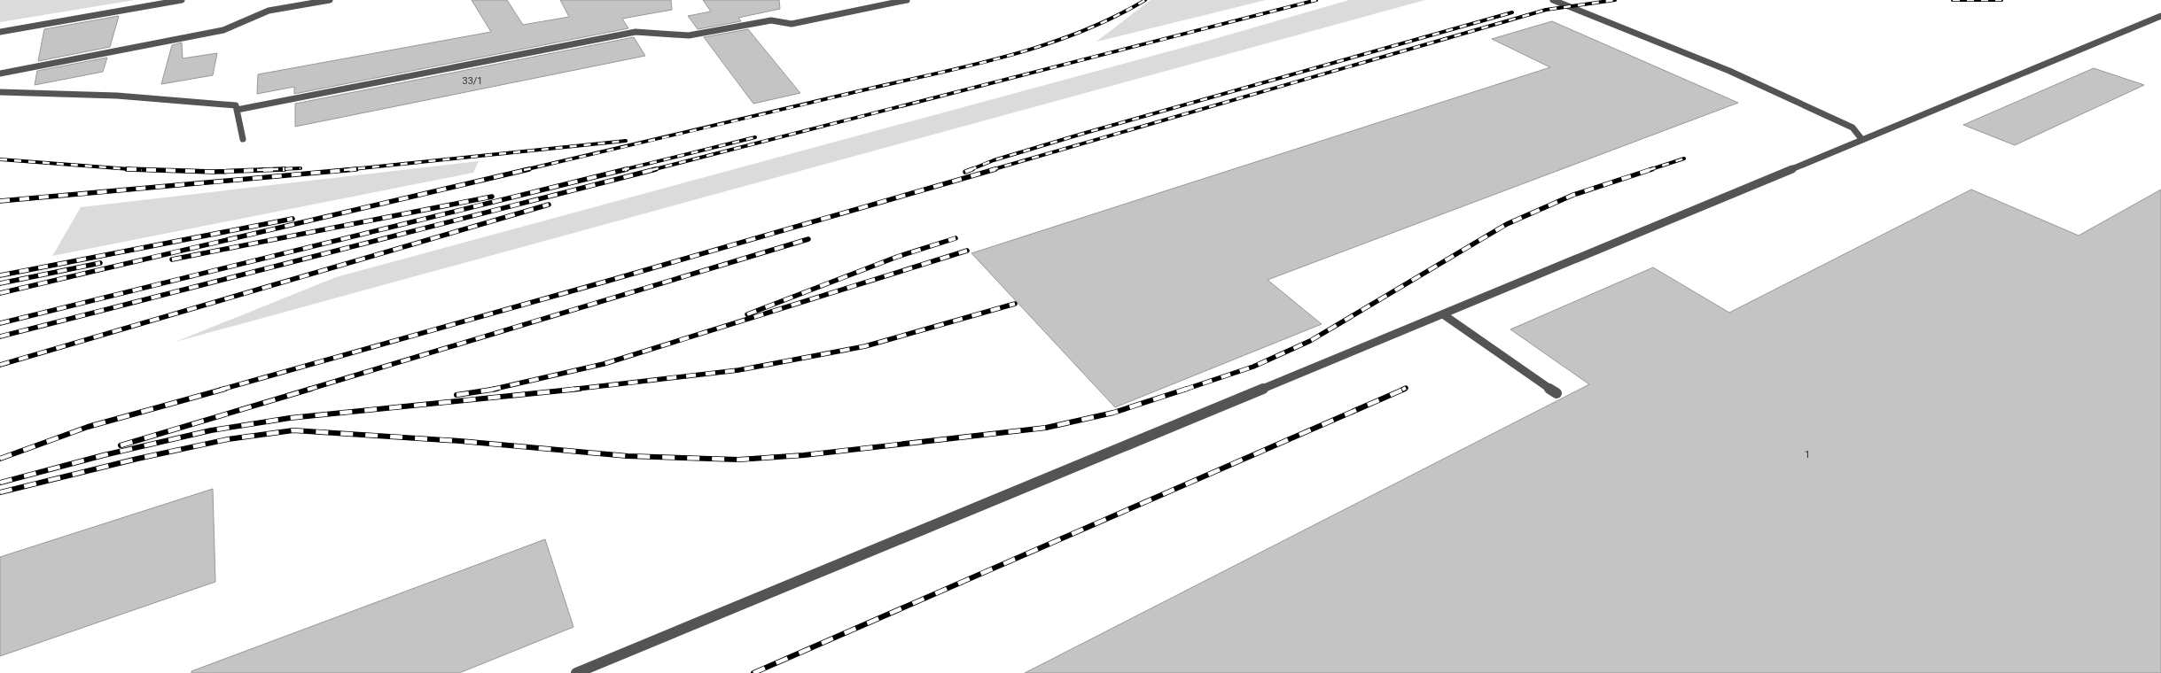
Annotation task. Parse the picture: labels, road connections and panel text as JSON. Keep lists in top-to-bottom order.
{
  "house_numbers": ["33/1", "1"]
}
